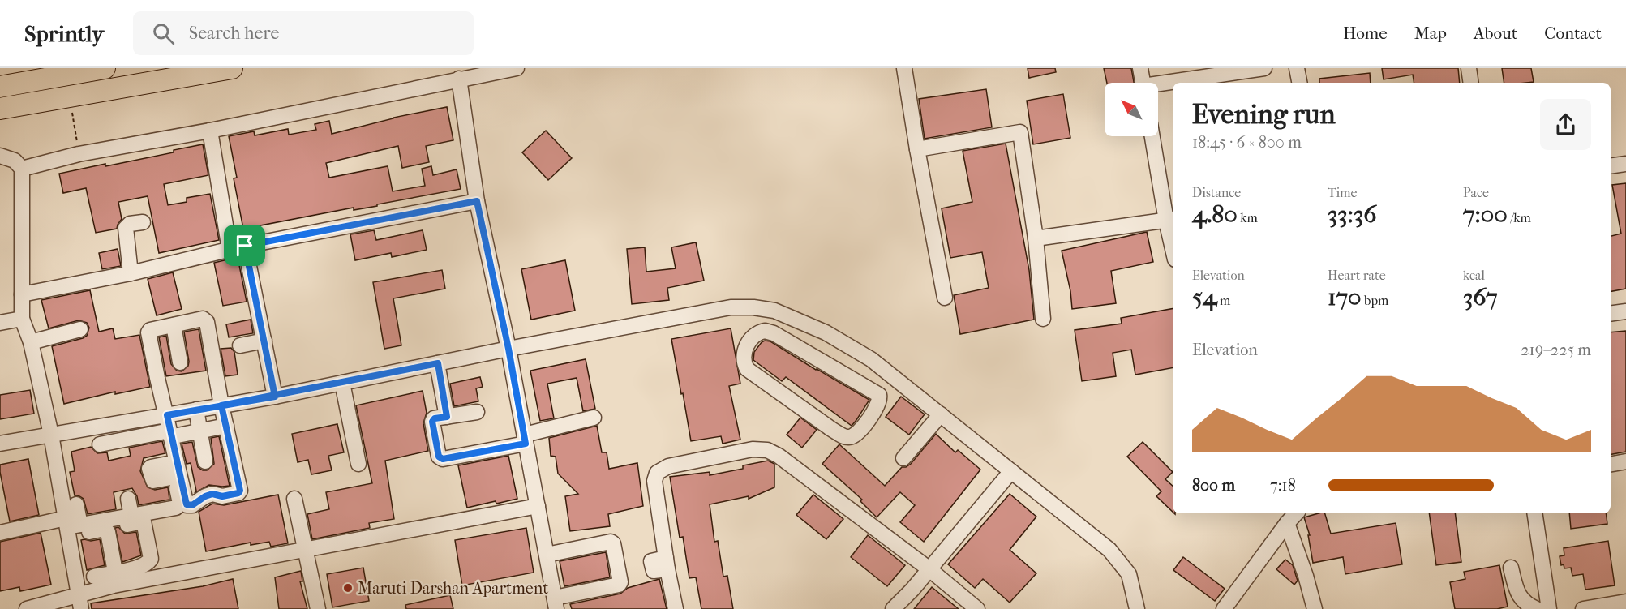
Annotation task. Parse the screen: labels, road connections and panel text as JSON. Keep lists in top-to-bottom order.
{
  "places": ["Maruti Darshan Apartment"],
  "north": "top left",
  "page": {
    "header": "Sprintly",
    "search": "Search here",
    "nav": [
      "Home",
      "Map",
      "About",
      "Contact"
    ],
    "heading": ["Evening run", "18:45 · 6 × 800 m"],
    "stats": [
      ["Distance", "4.80 km"],
      ["Time", "33:36"],
      ["Pace", "7:00 /km"],
      ["Elevation", "54 m"],
      ["Heart rate", "170 bpm"],
      ["kcal", "367"]
    ],
    "chart": ["Elevation", "219–225 m"],
    "list": [
      {
        "name": "800 m",
        "note": "7:18"
      }
    ]
  }
}
